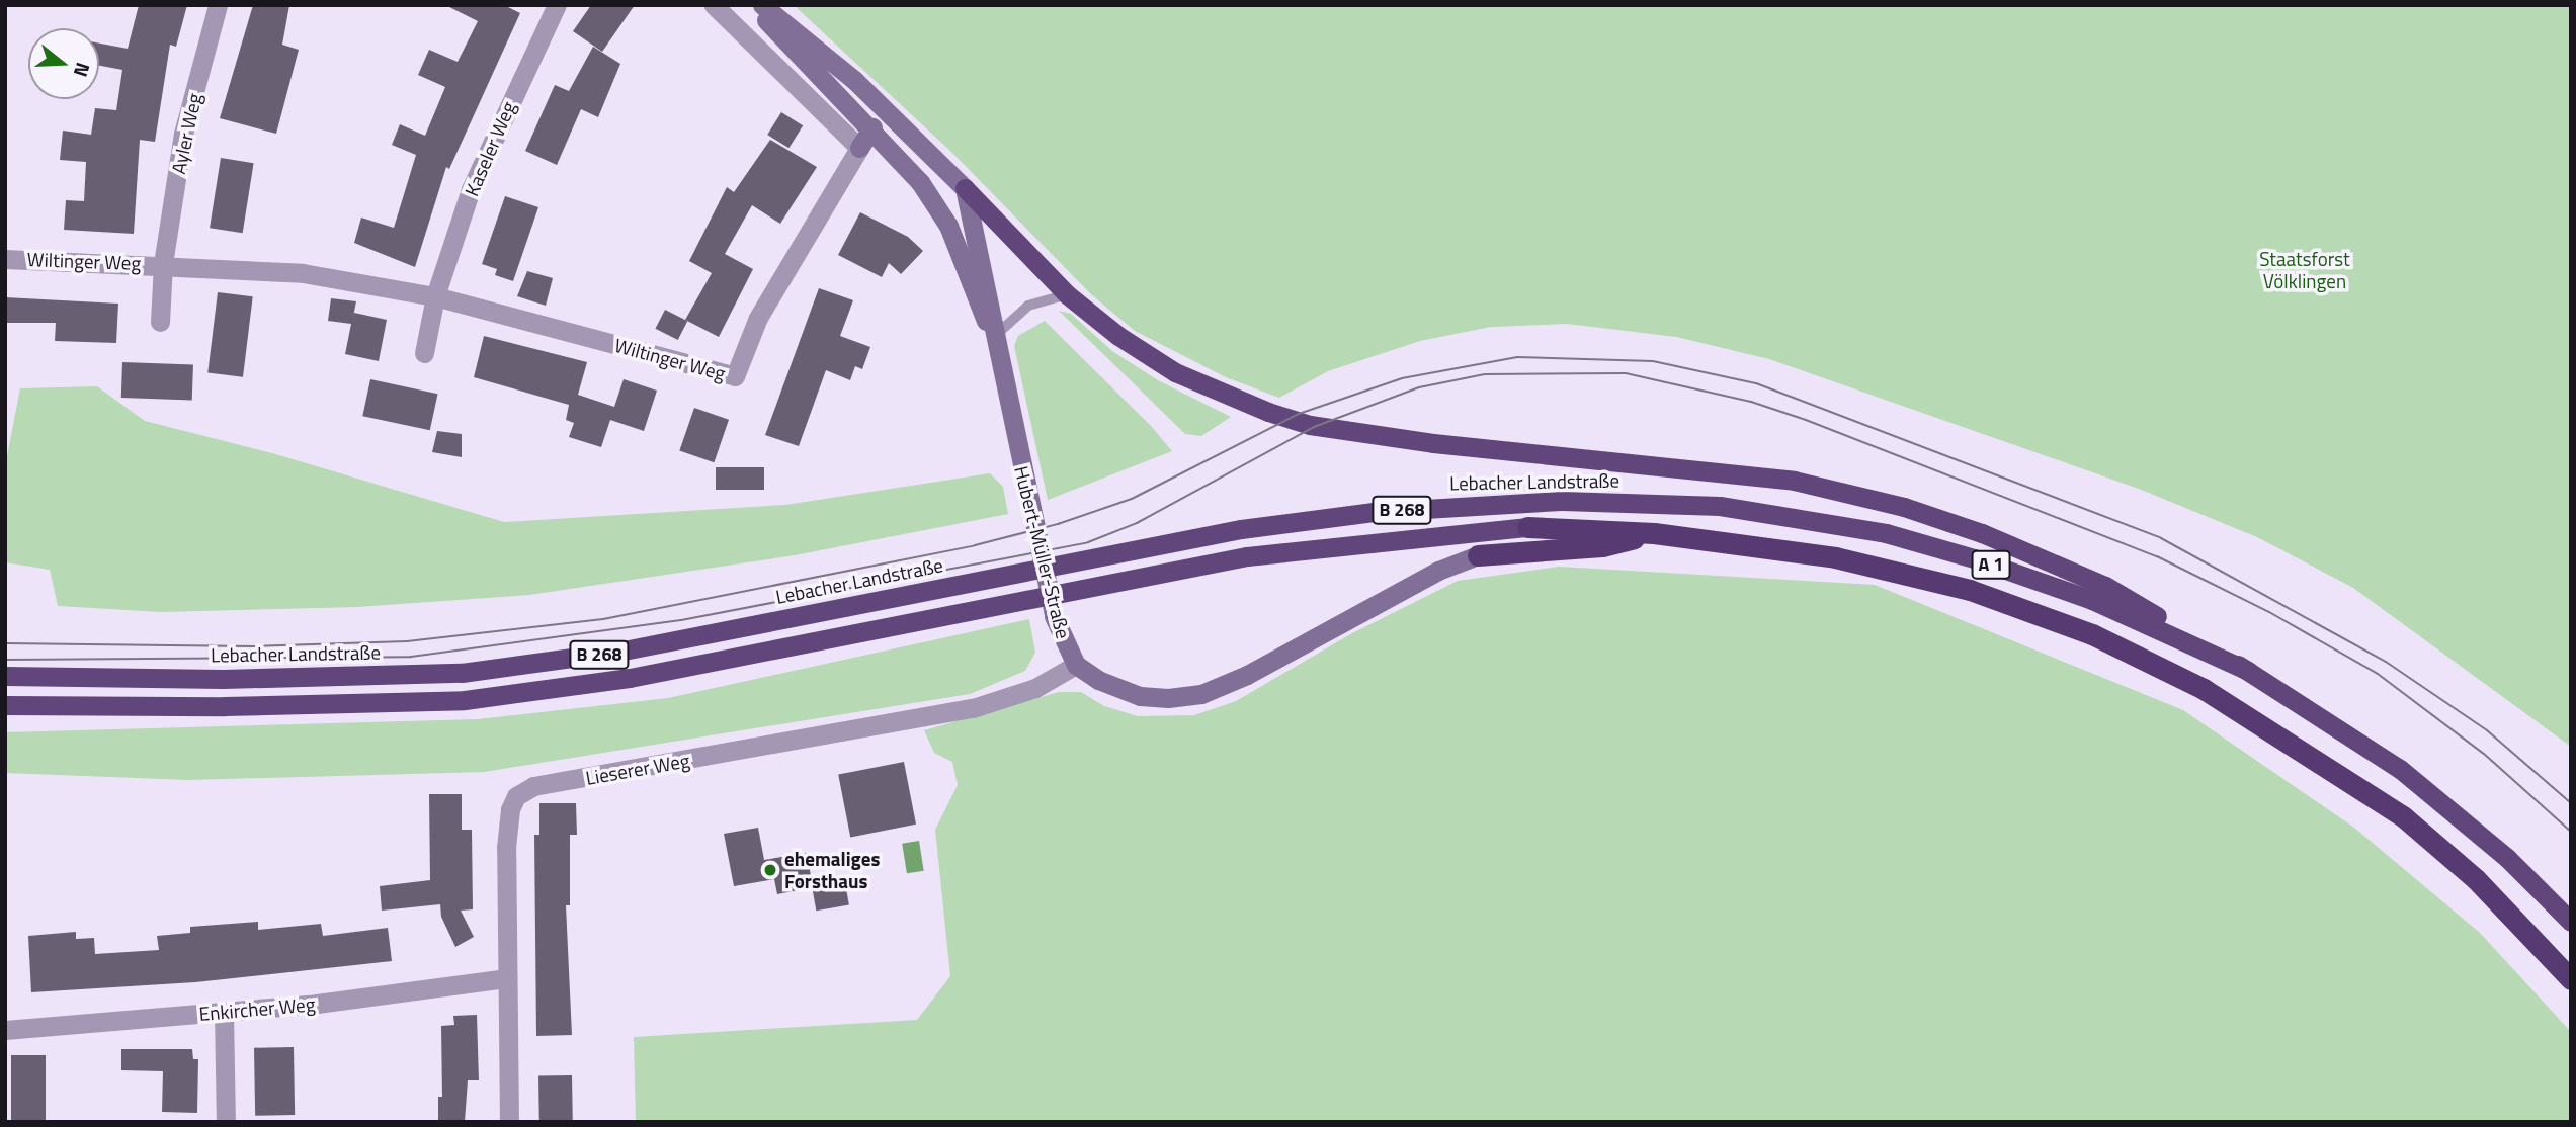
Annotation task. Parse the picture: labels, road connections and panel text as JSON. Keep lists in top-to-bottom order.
{
  "streets": {
    "highway": ["Lebacher Landstraße", "B 268", "A 1"],
    "main road": ["Hubert-Müller-Straße"],
    "street": [
      "Ayler Weg",
      "Kaseler Weg",
      "Wiltinger Weg",
      "Lieserer Weg",
      "Enkircher Weg"
    ]
  },
  "crossings": [
    ["Ayler Weg", "Wiltinger Weg"],
    ["Kaseler Weg", "Wiltinger Weg"],
    ["Lebacher Landstraße", "A 1"],
    ["B 268", "A 1"],
    ["Hubert-Müller-Straße", "Lieserer Weg"],
    ["Lieserer Weg", "Enkircher Weg"]
  ],
  "parks": ["Staatsforst Völklingen"],
  "places": ["ehemaliges Forsthaus"],
  "north": "right"
}
